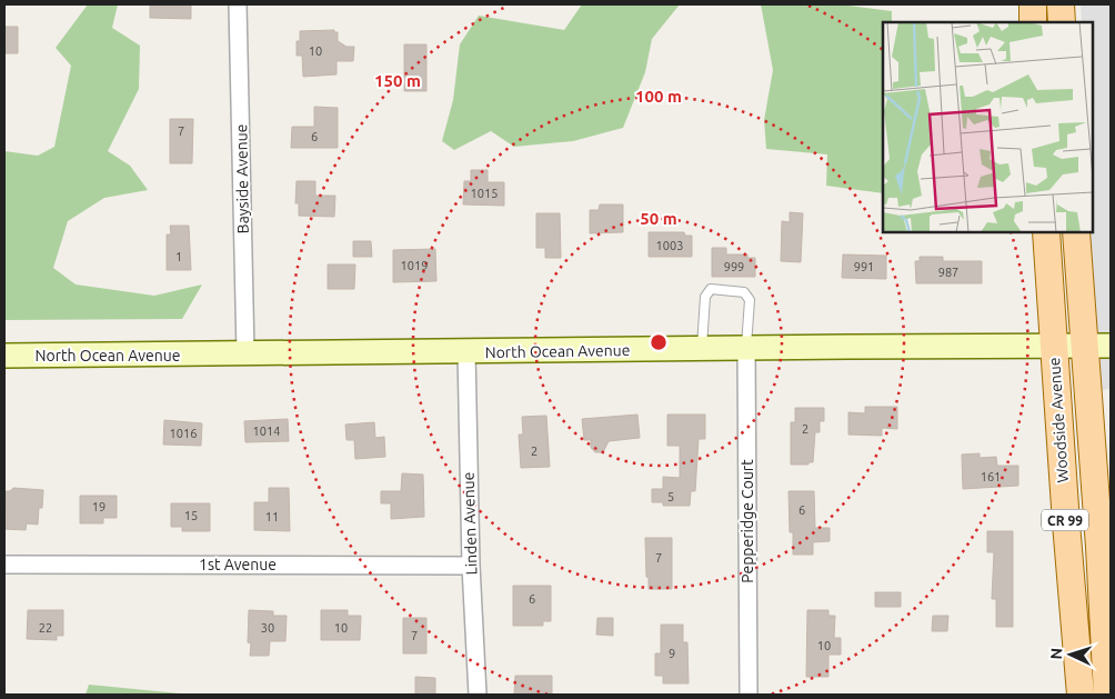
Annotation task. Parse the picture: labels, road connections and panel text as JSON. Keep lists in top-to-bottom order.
{
  "streets": {
    "main road": ["North Ocean Avenue", "Woodside Avenue", "CR 99"],
    "street": [
      "Bayside Avenue",
      "Pepperidge Court",
      "Linden Avenue",
      "1st Avenue"
    ]
  },
  "crossings": [
    ["Bayside Avenue", "North Ocean Avenue"],
    ["North Ocean Avenue", "Woodside Avenue"],
    ["North Ocean Avenue", "CR 99"],
    ["North Ocean Avenue", "Pepperidge Court"],
    ["North Ocean Avenue", "Linden Avenue"],
    ["Woodside Avenue", "CR 99"],
    ["Linden Avenue", "1st Avenue"]
  ],
  "house_numbers": [
    "10",
    "7",
    "6",
    "1015",
    "1003",
    "1",
    "1019",
    "999",
    "991",
    "987",
    "2",
    "1014",
    "1016",
    "2",
    "161",
    "5",
    "19",
    "6",
    "15",
    "11",
    "7",
    "6",
    "22",
    "30",
    "10",
    "7",
    "10",
    "9"
  ],
  "north": "left",
  "rings": ["150 m", "100 m", "50 m"]
}
